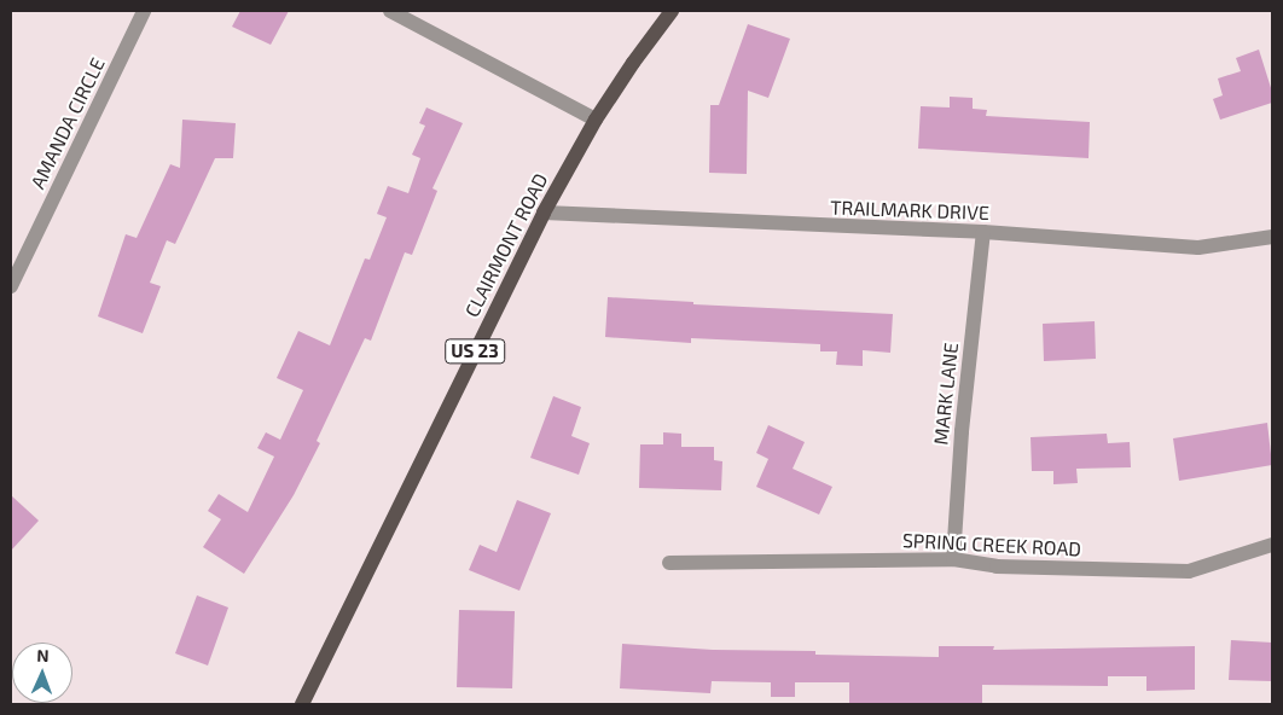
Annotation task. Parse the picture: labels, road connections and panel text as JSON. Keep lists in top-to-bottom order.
{
  "streets": {
    "main road": ["CLAIRMONT ROAD", "US 23"],
    "street": [
      "AMANDA CIRCLE",
      "TRAILMARK DRIVE",
      "MARK LANE",
      "SPRING CREEK ROAD"
    ]
  },
  "crossings": [
    ["TRAILMARK DRIVE", "CLAIRMONT ROAD"],
    ["TRAILMARK DRIVE", "MARK LANE"],
    ["MARK LANE", "SPRING CREEK ROAD"]
  ],
  "north": "top"
}
